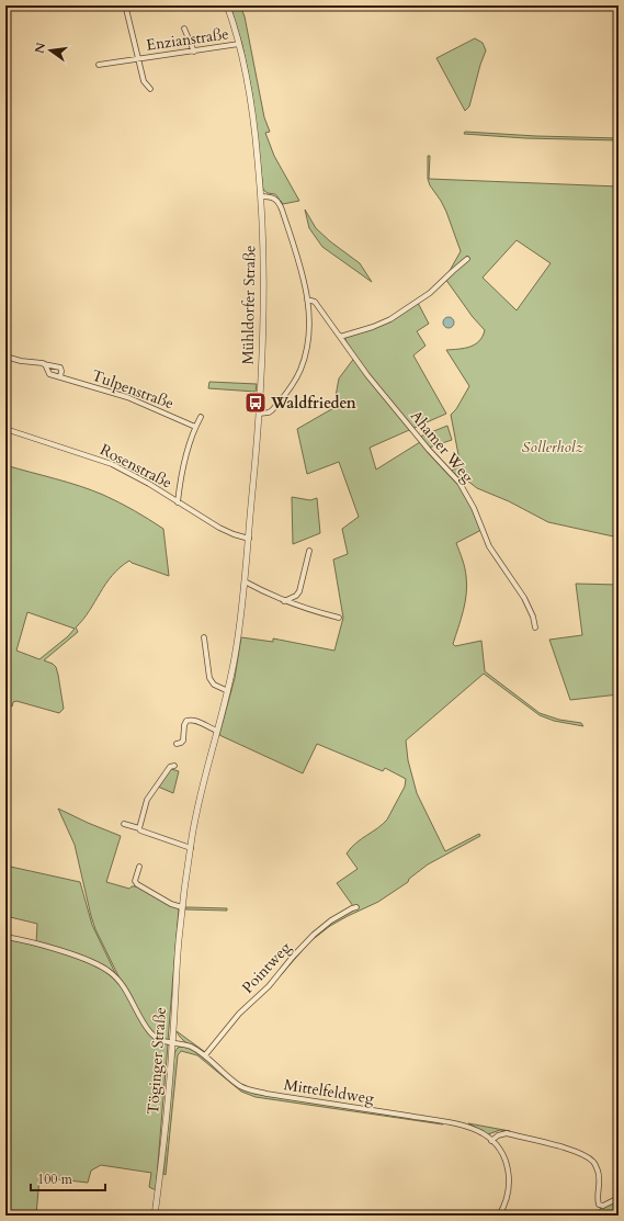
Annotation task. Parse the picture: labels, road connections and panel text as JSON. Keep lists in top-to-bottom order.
{
  "streets": {
    "street": [
      "Enzianstraße",
      "Mühldorfer Straße",
      "Tulpenstraße",
      "Ahamer Weg",
      "Rosenstraße",
      "Pointweg",
      "Töginger Straße",
      "Mittelfeldweg"
    ]
  },
  "crossings": [
    ["Enzianstraße", "Mühldorfer Straße"],
    ["Mühldorfer Straße", "Rosenstraße"],
    ["Mühldorfer Straße", "Töginger Straße"],
    ["Pointweg", "Mittelfeldweg"],
    ["Töginger Straße", "Mittelfeldweg"]
  ],
  "parks": ["Sollerholz"],
  "places": {
    "bus stop": ["Waldfrieden"]
  },
  "scale_bar": "100 m",
  "north": "left"
}
